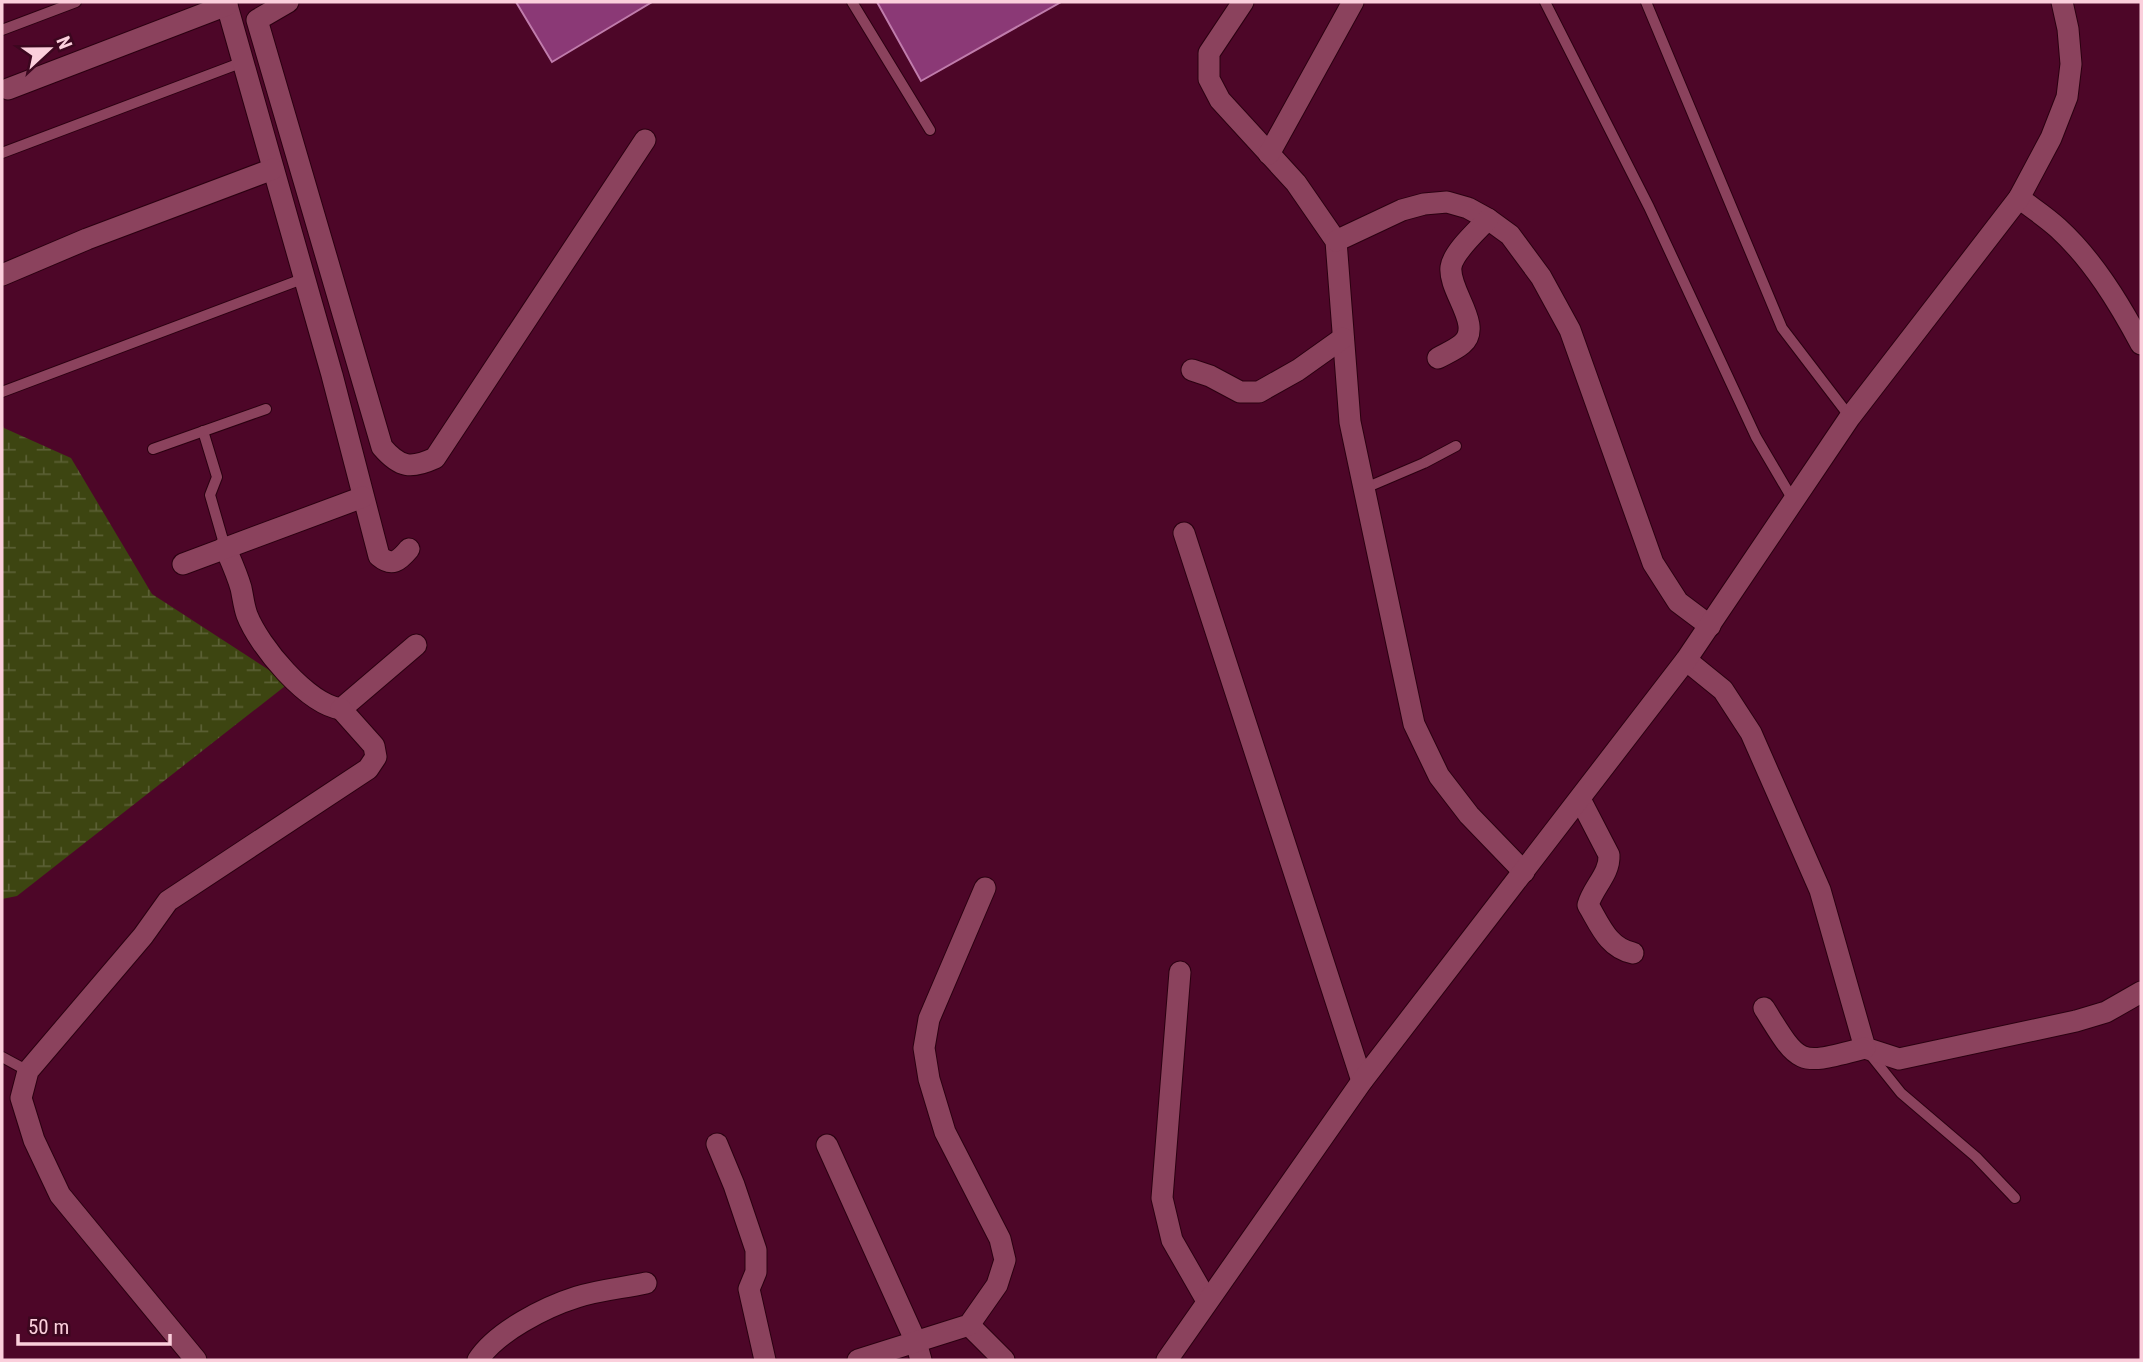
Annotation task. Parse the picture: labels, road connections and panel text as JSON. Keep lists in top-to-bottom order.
{
  "scale_bar": "50 m",
  "north": "right"
}
